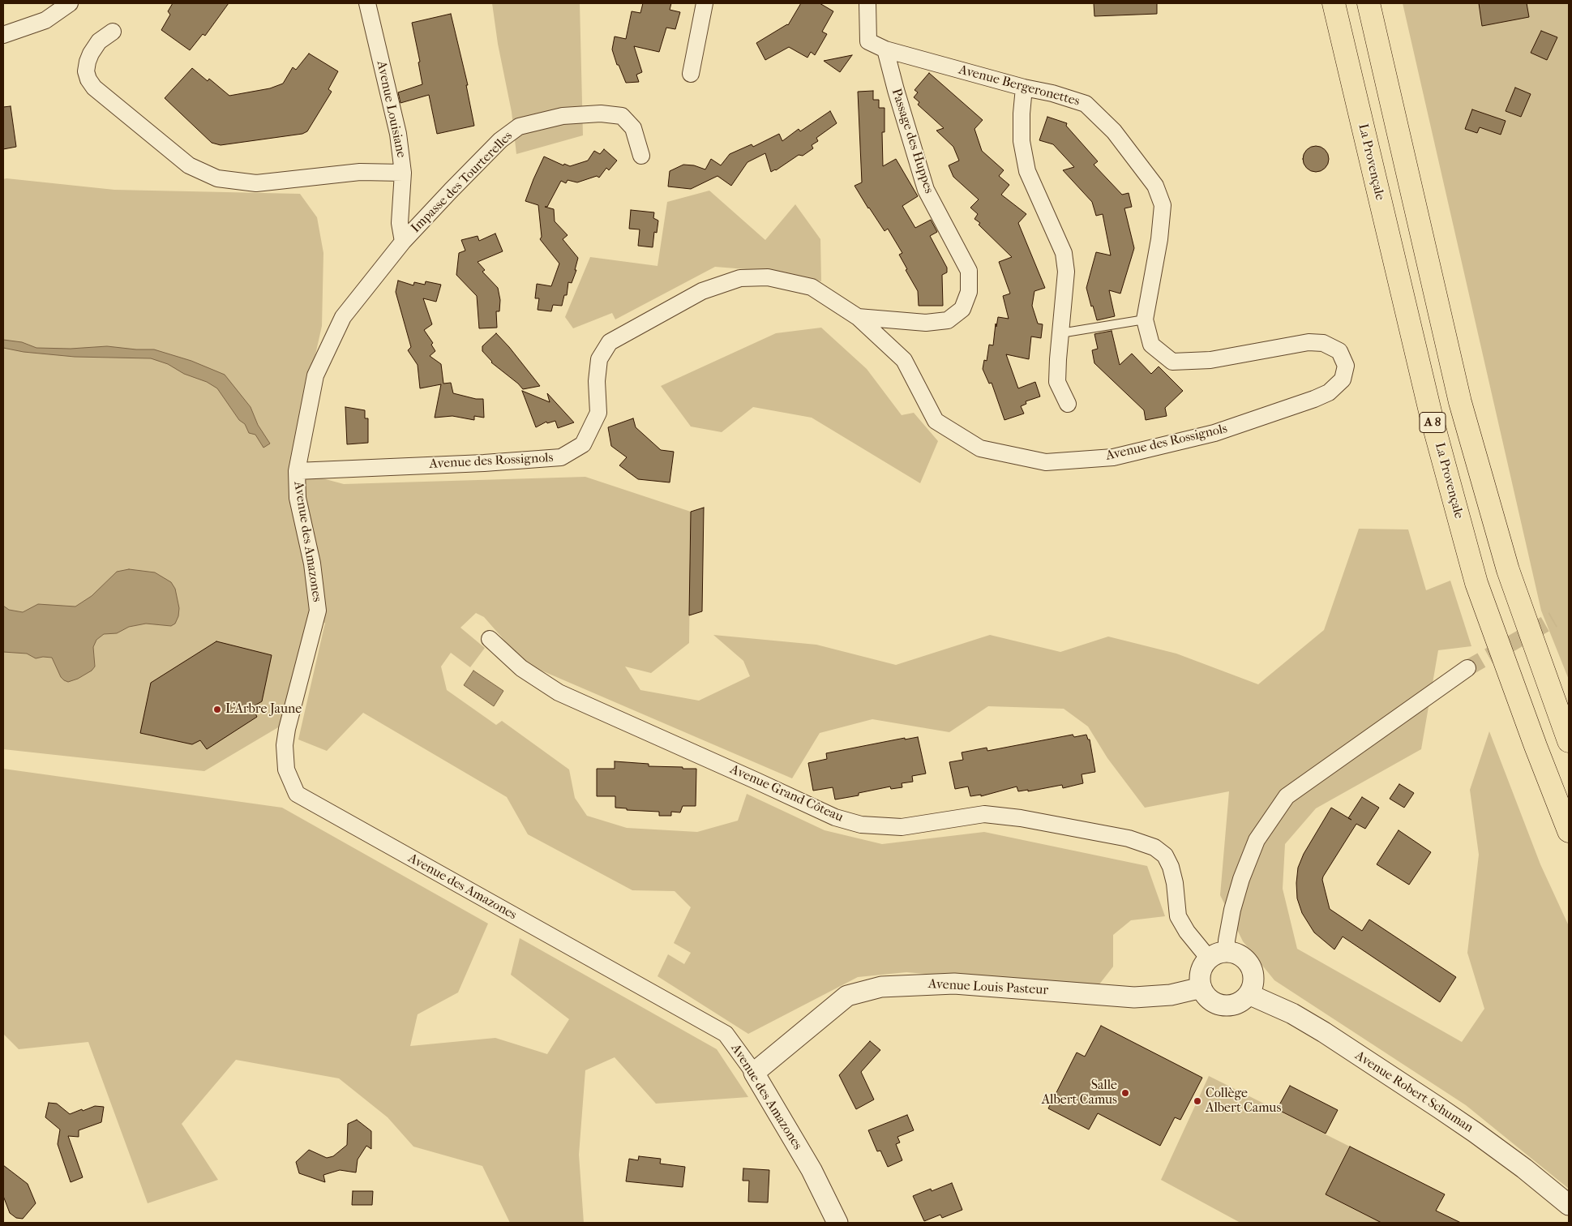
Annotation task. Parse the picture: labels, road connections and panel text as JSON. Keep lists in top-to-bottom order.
{
  "streets": {
    "highway": ["La Provençale", "A 8"],
    "street": [
      "Avenue Bergeronettes",
      "Avenue Louisiane",
      "Passage des Huppes",
      "Impasse des Tourterelles",
      "Avenue des Rossignols",
      "Avenue des Amazones",
      "Avenue Grand Côteau",
      "Avenue Louis Pasteur",
      "Avenue Robert Schuman"
    ]
  },
  "crossings": [
    ["Avenue Bergeronettes", "Passage des Huppes"],
    ["Avenue Bergeronettes", "Avenue des Rossignols"],
    ["Avenue Louisiane", "Impasse des Tourterelles"],
    ["Passage des Huppes", "Avenue des Rossignols"],
    ["Impasse des Tourterelles", "Avenue des Rossignols"],
    ["Impasse des Tourterelles", "Avenue des Amazones"],
    ["Avenue des Rossignols", "Avenue des Amazones"],
    ["Avenue des Amazones", "Avenue Louis Pasteur"],
    ["Avenue Grand Côteau", "Avenue Louis Pasteur"],
    ["Avenue Grand Côteau", "Avenue Robert Schuman"],
    ["Avenue Louis Pasteur", "Avenue Robert Schuman"]
  ],
  "places": ["L'Arbre Jaune", "Salle Albert Camus", "Collège Albert Camus"]
}
